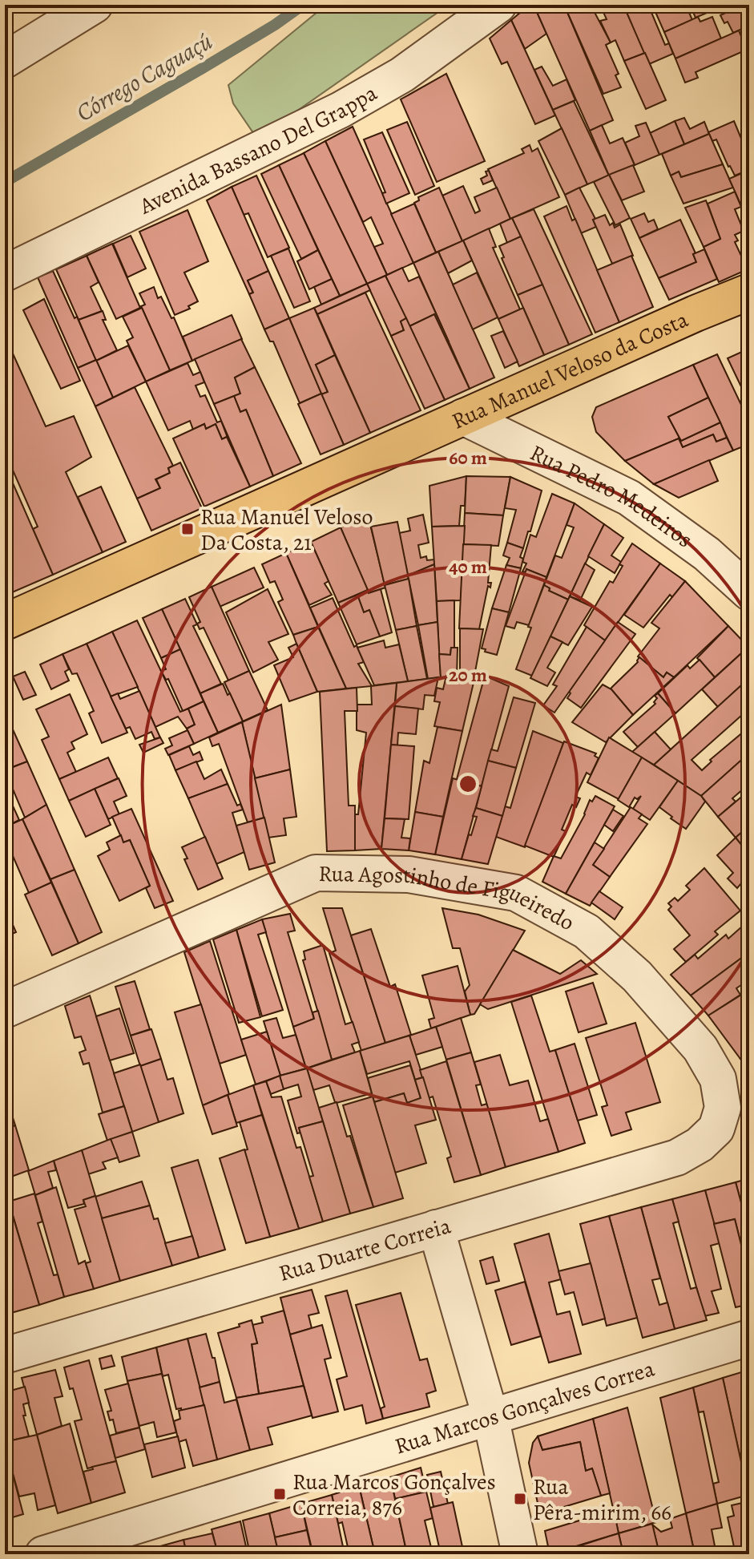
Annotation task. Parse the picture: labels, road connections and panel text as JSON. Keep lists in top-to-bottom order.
{
  "streets": {
    "main road": ["Rua Manuel Veloso da Costa"],
    "street": [
      "Avenida Bassano Del Grappa",
      "Rua Pedro Medeiros",
      "Rua Agostinho de Figueiredo",
      "Rua Duarte Correia",
      "Rua Marcos Gonçalves Correa"
    ]
  },
  "crossings": [
    ["Rua Manuel Veloso da Costa", "Rua Pedro Medeiros"],
    ["Rua Agostinho de Figueiredo", "Rua Duarte Correia"]
  ],
  "water": ["Córrego Caguaçú"],
  "places": {
    "transit": ["Rua Manuel Veloso Da Costa, 21", "Rua Marcos Gonçalves Correia, 876", "Rua Pêra-mirim, 66"]
  },
  "rings": ["60 m", "40 m", "20 m"]
}
